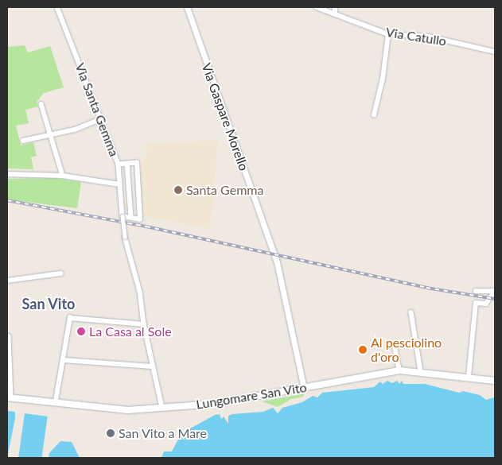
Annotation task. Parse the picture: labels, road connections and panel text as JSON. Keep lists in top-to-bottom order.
{
  "streets": {
    "main road": ["Lungomare San Vito"],
    "street": ["Via Catullo", "Via Santa Gemma", "Via Gaspare Morello"]
  },
  "crossings": [
    ["Via Gaspare Morello", "Lungomare San Vito"]
  ],
  "districts": ["San Vito"],
  "places": [
    "Santa Gemma",
    "La Casa al Sole",
    "Al pesciolino d'oro",
    "San Vito a Mare"
  ]
}
